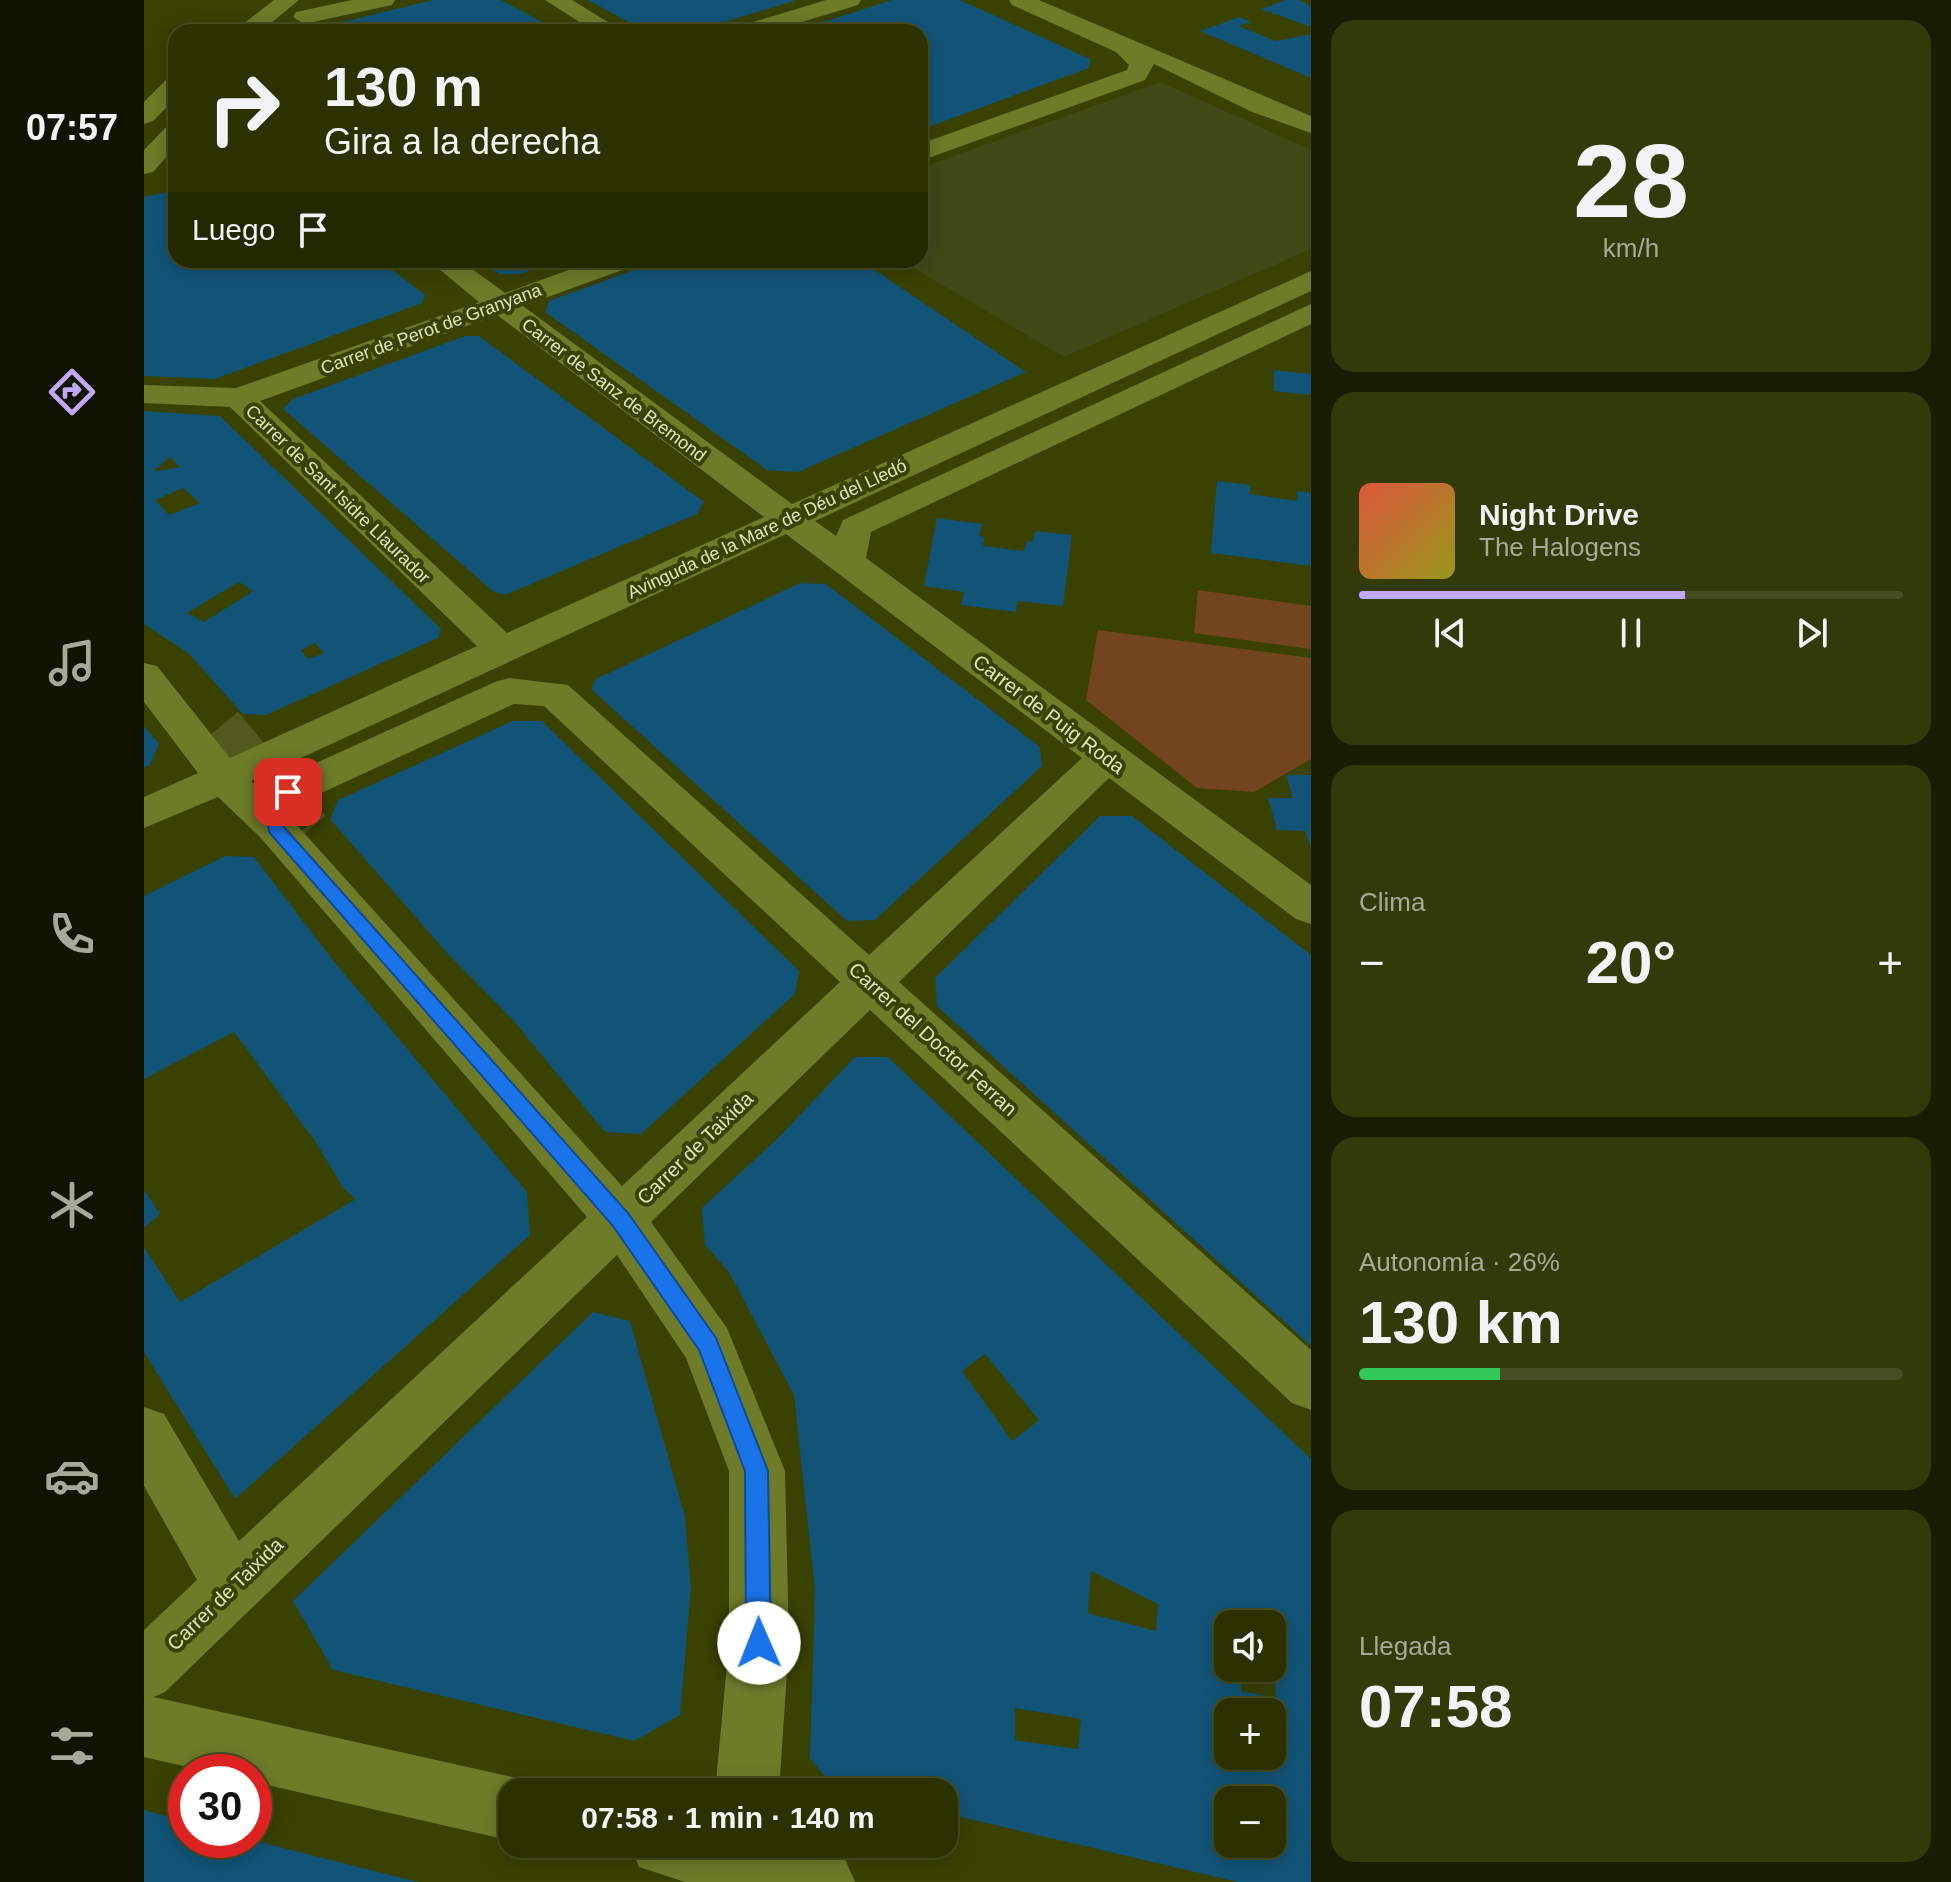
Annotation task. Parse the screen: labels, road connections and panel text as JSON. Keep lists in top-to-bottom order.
{
  "streets": {
    "street": [
      "Carrer de Perot de Granyana",
      "Carrer de Sanz de Bremond",
      "Carrer de Sant Isidre Llaurador",
      "Avinguda de la Mare de Déu del Lledó",
      "Carrer de Puig Roda",
      "Carrer del Doctor Ferran",
      "Carrer de Taixida"
    ]
  },
  "crossings": [
    ["Carrer de Perot de Granyana", "Carrer de Sanz de Bremond"],
    ["Carrer de Perot de Granyana", "Carrer de Sant Isidre Llaurador"],
    ["Carrer de Sanz de Bremond", "Avinguda de la Mare de Déu del Lledó"],
    ["Carrer de Sanz de Bremond", "Carrer de Puig Roda"],
    ["Carrer de Sant Isidre Llaurador", "Avinguda de la Mare de Déu del Lledó"],
    ["Avinguda de la Mare de Déu del Lledó", "Carrer de Puig Roda"],
    ["Carrer de Puig Roda", "Carrer de Taixida"],
    ["Carrer del Doctor Ferran", "Carrer de Taixida"]
  ],
  "page": {
    "tabs": "07:57",
    "tile": [
      ["28", "km/h"],
      "Clima",
      ["Autonomía · 26%", "130 km"],
      ["Llegada", "07:58"]
    ],
    "turn": ["130 m", "Gira a la derecha"],
    "then": "Luego",
    "song": ["Night Drive", "The Halogens"],
    "heat": ["−", "20°", "+"],
    "map_buttons": ["+", "−"],
    "limit": "30",
    "trip": "07:58 · 1 min · 140 m"
  }
}
